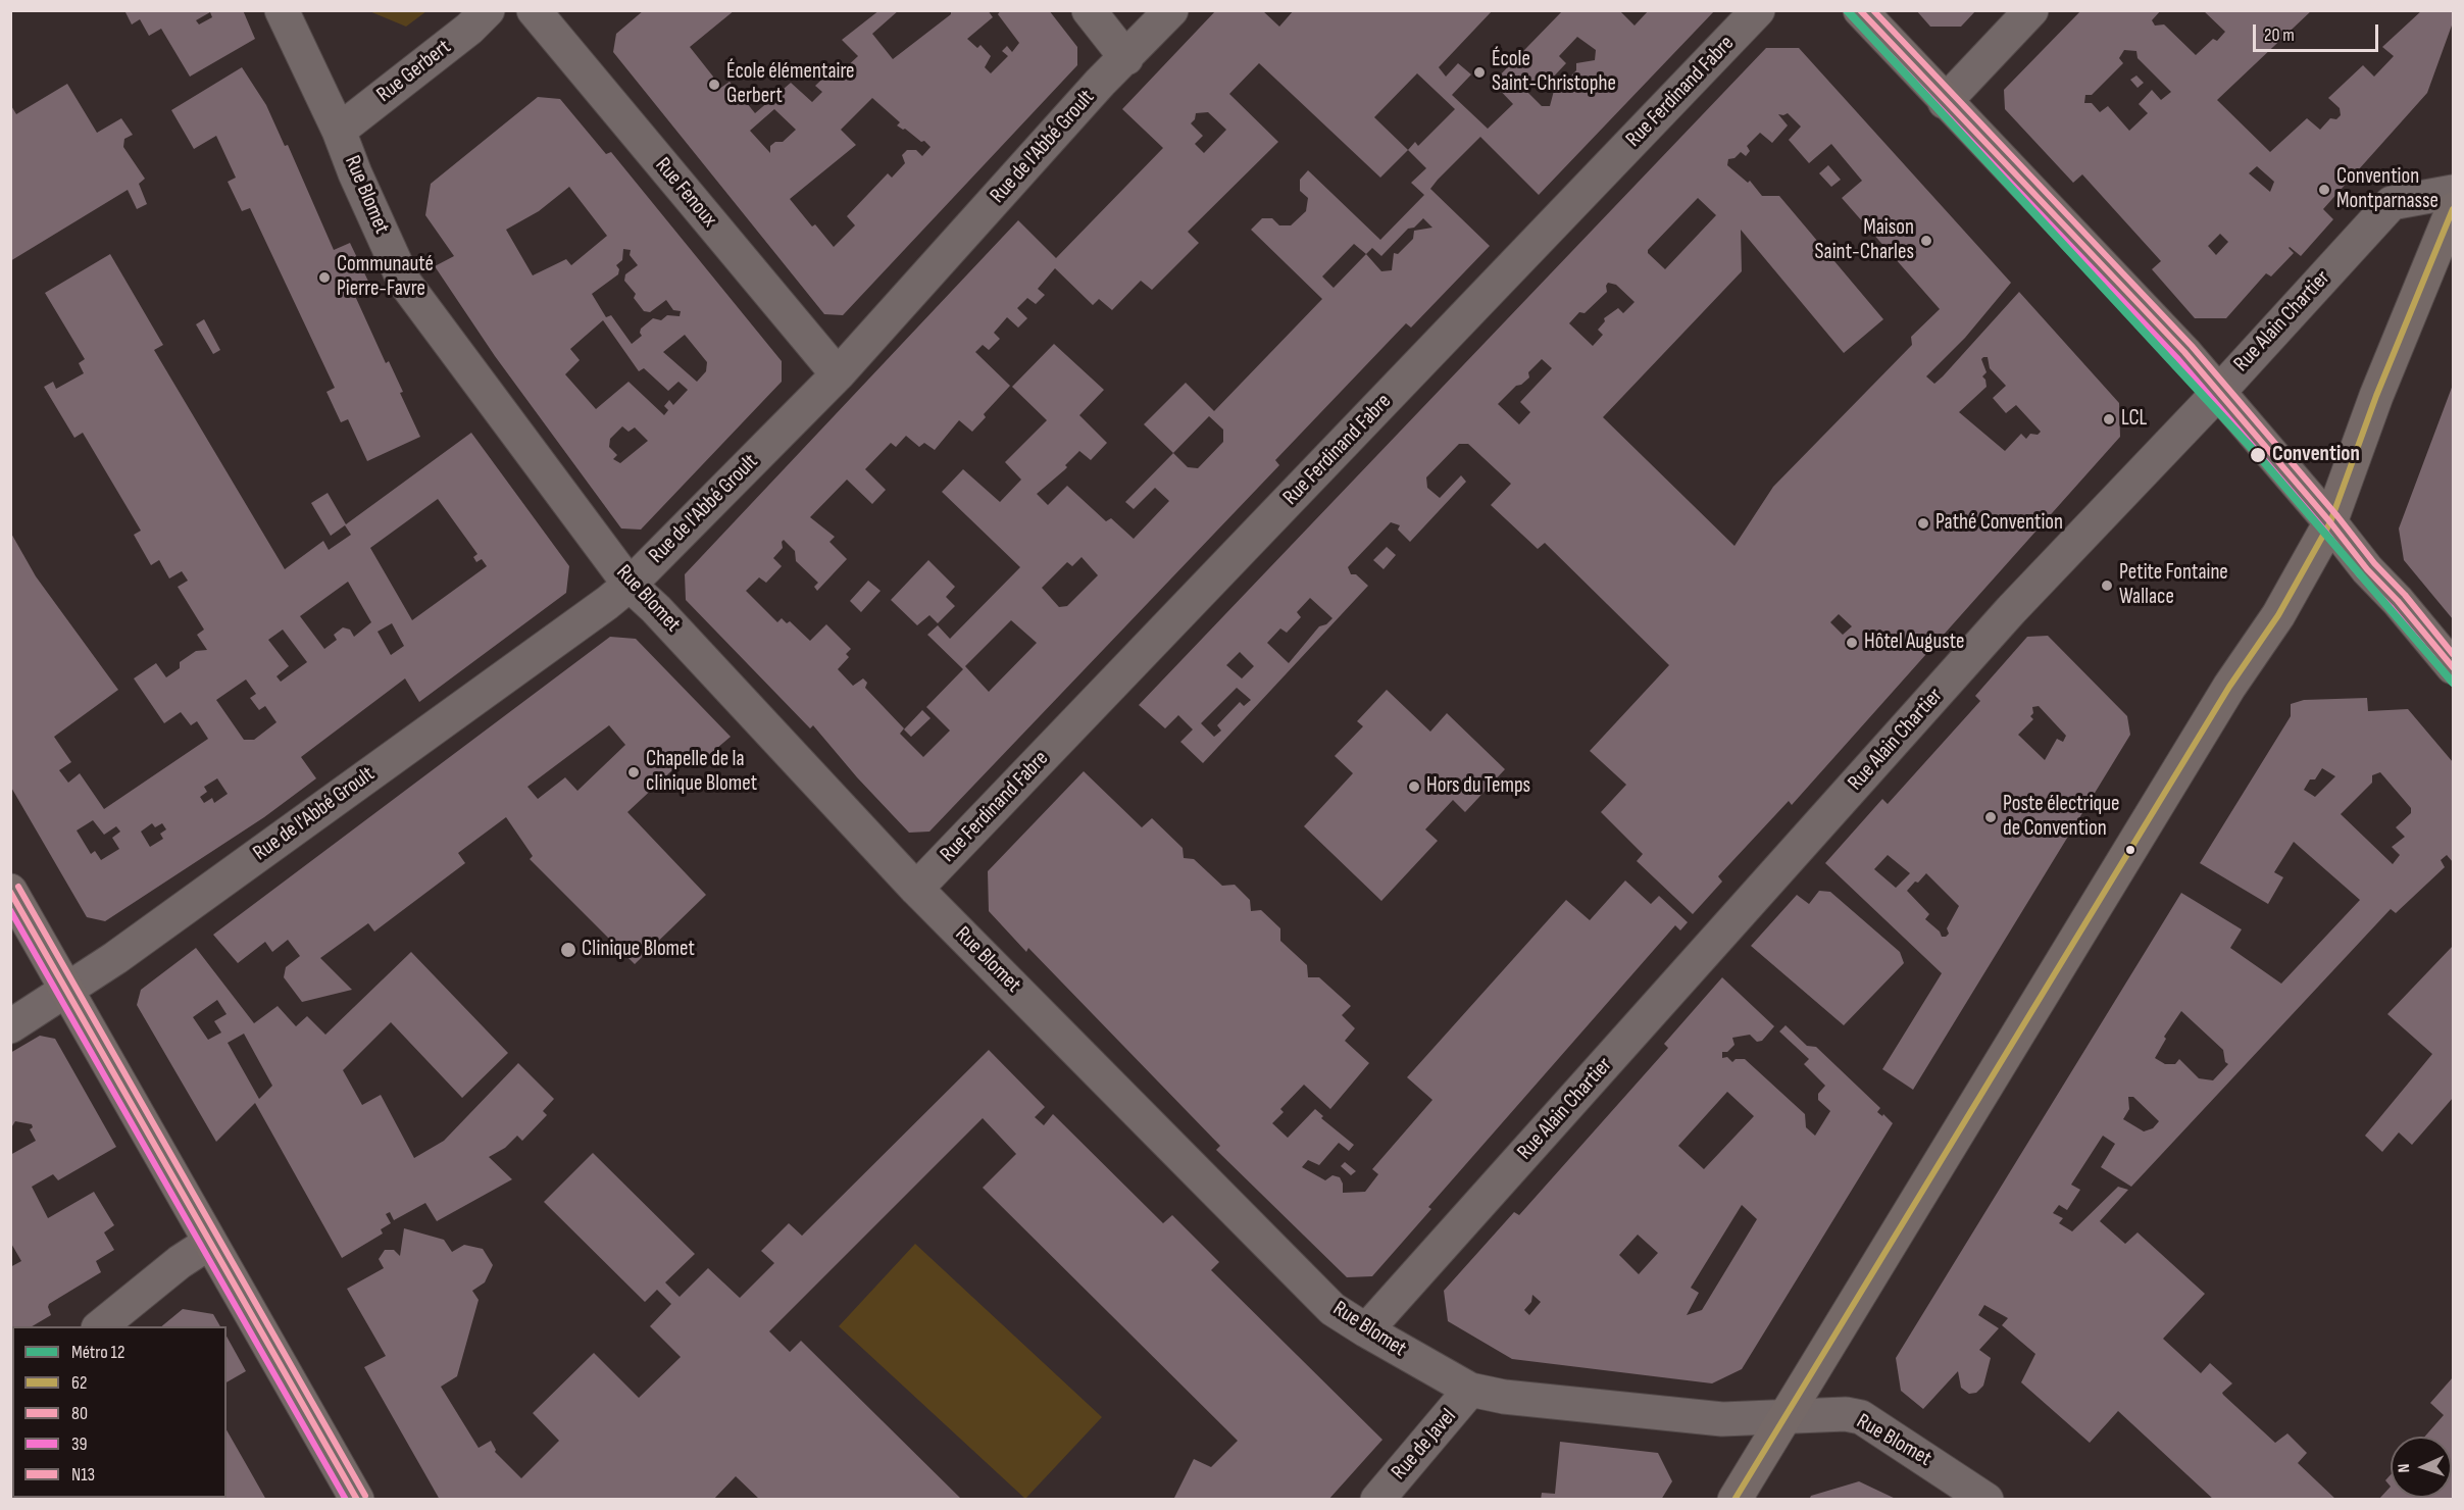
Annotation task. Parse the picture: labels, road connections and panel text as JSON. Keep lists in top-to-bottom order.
{
  "streets": {
    "street": [
      "Rue Gerbert",
      "Rue Ferdinand Fabre",
      "Rue de l'Abbé Groult",
      "Rue Fenoux",
      "Rue Blomet",
      "Rue Alain Chartier",
      "Rue de Javel"
    ]
  },
  "crossings": [
    ["Rue Gerbert", "Rue Blomet"],
    ["Rue Ferdinand Fabre", "Rue Blomet"],
    ["Rue de l'Abbé Groult", "Rue Fenoux"],
    ["Rue de l'Abbé Groult", "Rue Blomet"],
    ["Rue Blomet", "Rue Alain Chartier"],
    ["Rue Blomet", "Rue de Javel"]
  ],
  "places": [
    "École Saint-Christophe",
    "École élémentaire Gerbert",
    "Convention Montparnasse",
    "Maison Saint-Charles",
    "Communauté Pierre-Favre",
    "LCL",
    "Convention",
    "Pathé Convention",
    "Petite Fontaine Wallace",
    "Hôtel Auguste",
    "Chapelle de la clinique Blomet",
    "Hors du Temps",
    "Poste électrique de Convention",
    "Clinique Blomet"
  ],
  "lines": [
    "metro line 12",
    "transit line 80",
    "transit line N13",
    "transit line 39",
    "transit line 62"
  ],
  "legend": [
    "Métro 12",
    "62",
    "80",
    "39",
    "N13"
  ],
  "scale_bar": "20 m",
  "north": "left"
}
